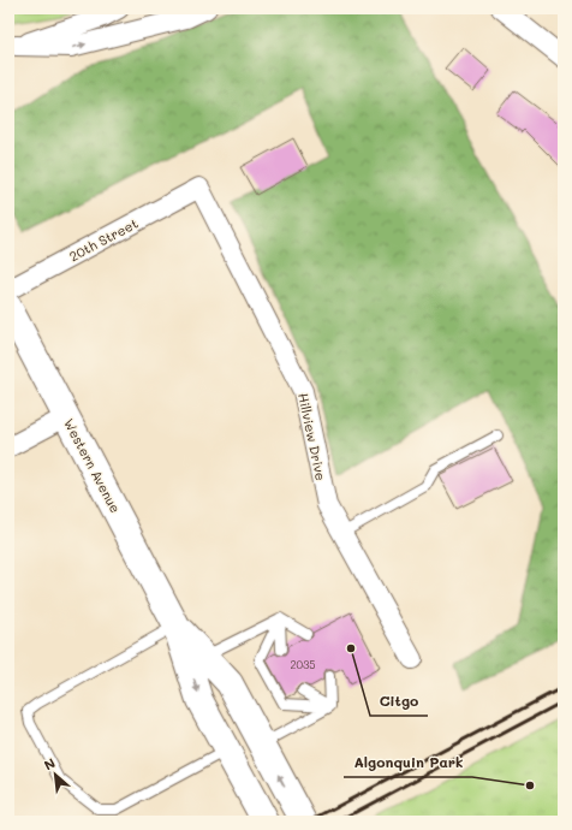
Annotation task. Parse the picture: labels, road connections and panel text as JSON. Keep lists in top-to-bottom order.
{
  "streets": {
    "main road": ["Western Avenue"],
    "street": ["20th Street", "Hillview Drive"]
  },
  "crossings": [
    ["20th Street", "Hillview Drive"]
  ],
  "places": ["Citgo", "Algonquin Park"],
  "house_numbers": ["2035"],
  "north": "top left"
}
